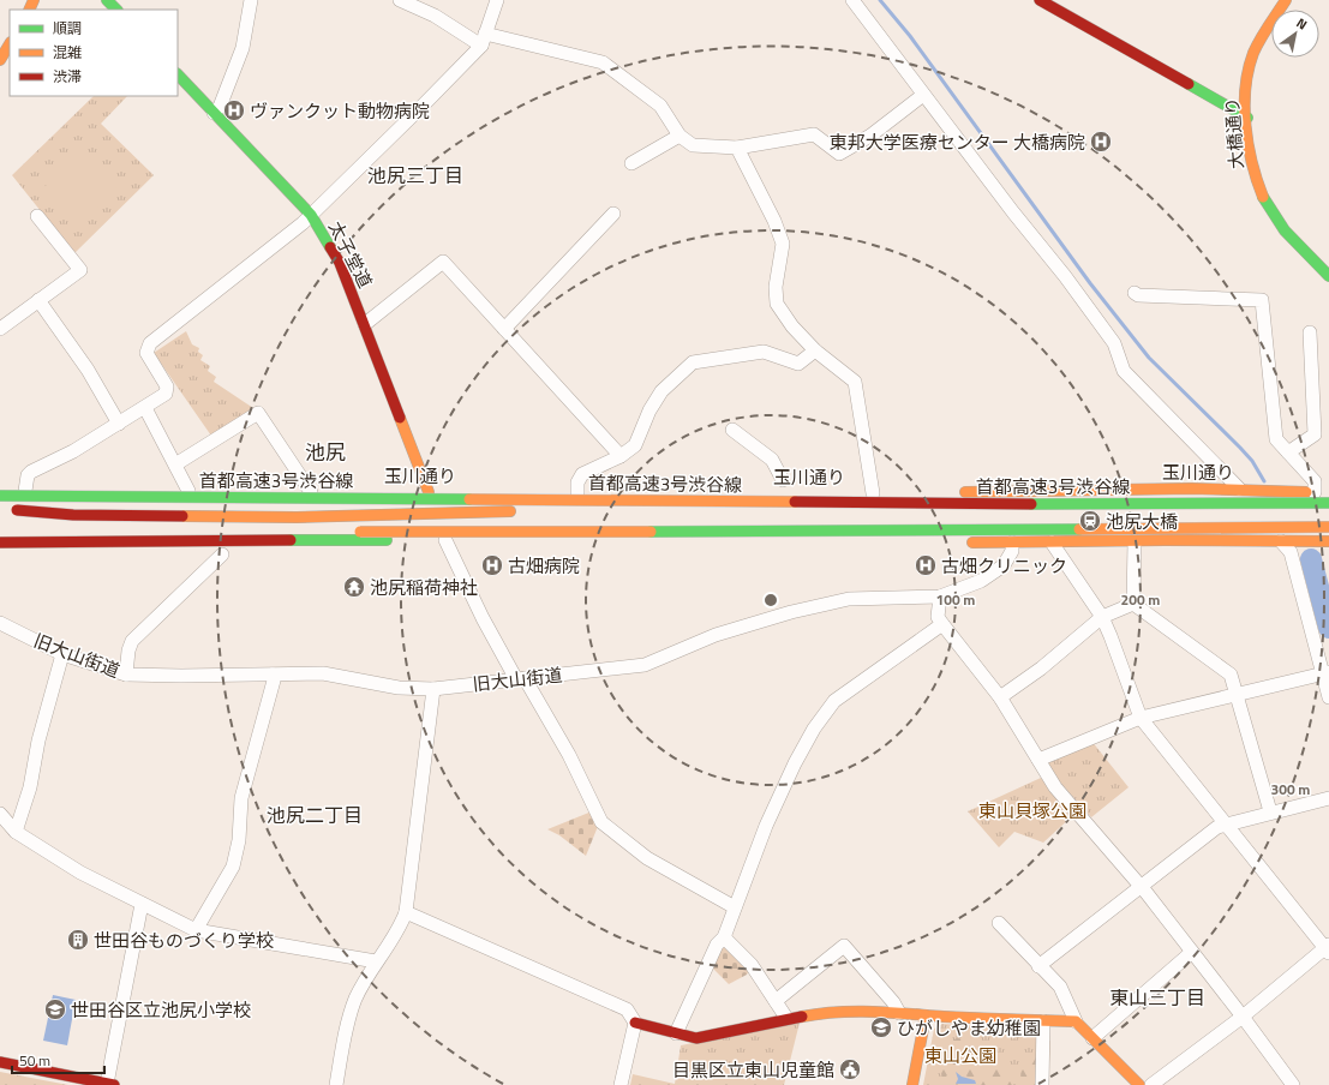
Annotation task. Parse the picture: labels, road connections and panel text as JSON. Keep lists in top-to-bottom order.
{
  "streets": {
    "main road": [
      "大橋通り",
      "太子堂道",
      "玉川通り",
      "首都高速3号渋谷線"
    ],
    "street": ["旧大山街道"]
  },
  "crossings": [
    ["太子堂道", "玉川通り"]
  ],
  "districts": [
    "池尻三丁目",
    "池尻",
    "池尻二丁目",
    "東山三丁目"
  ],
  "parks": ["東山貝塚公園", "東山公園"],
  "places": {
    "hospital": [
      "ヴァンクット動物病院",
      "東邦大学医療センター 大橋病院",
      "古畑病院",
      "古畑クリニック"
    ],
    "station": ["池尻大橋"],
    "temple": ["池尻稲荷神社"],
    "building": ["世田谷ものづくり学校"],
    "school or university": ["世田谷区立池尻小学校", "ひがしやま幼稚園"],
    "public building": ["目黒区立東山児童館"]
  },
  "legend": ["順調", "混雑", "渋滞"],
  "scale_bar": "50 m",
  "north": "top right",
  "rings": ["100 m", "200 m", "300 m"]
}
